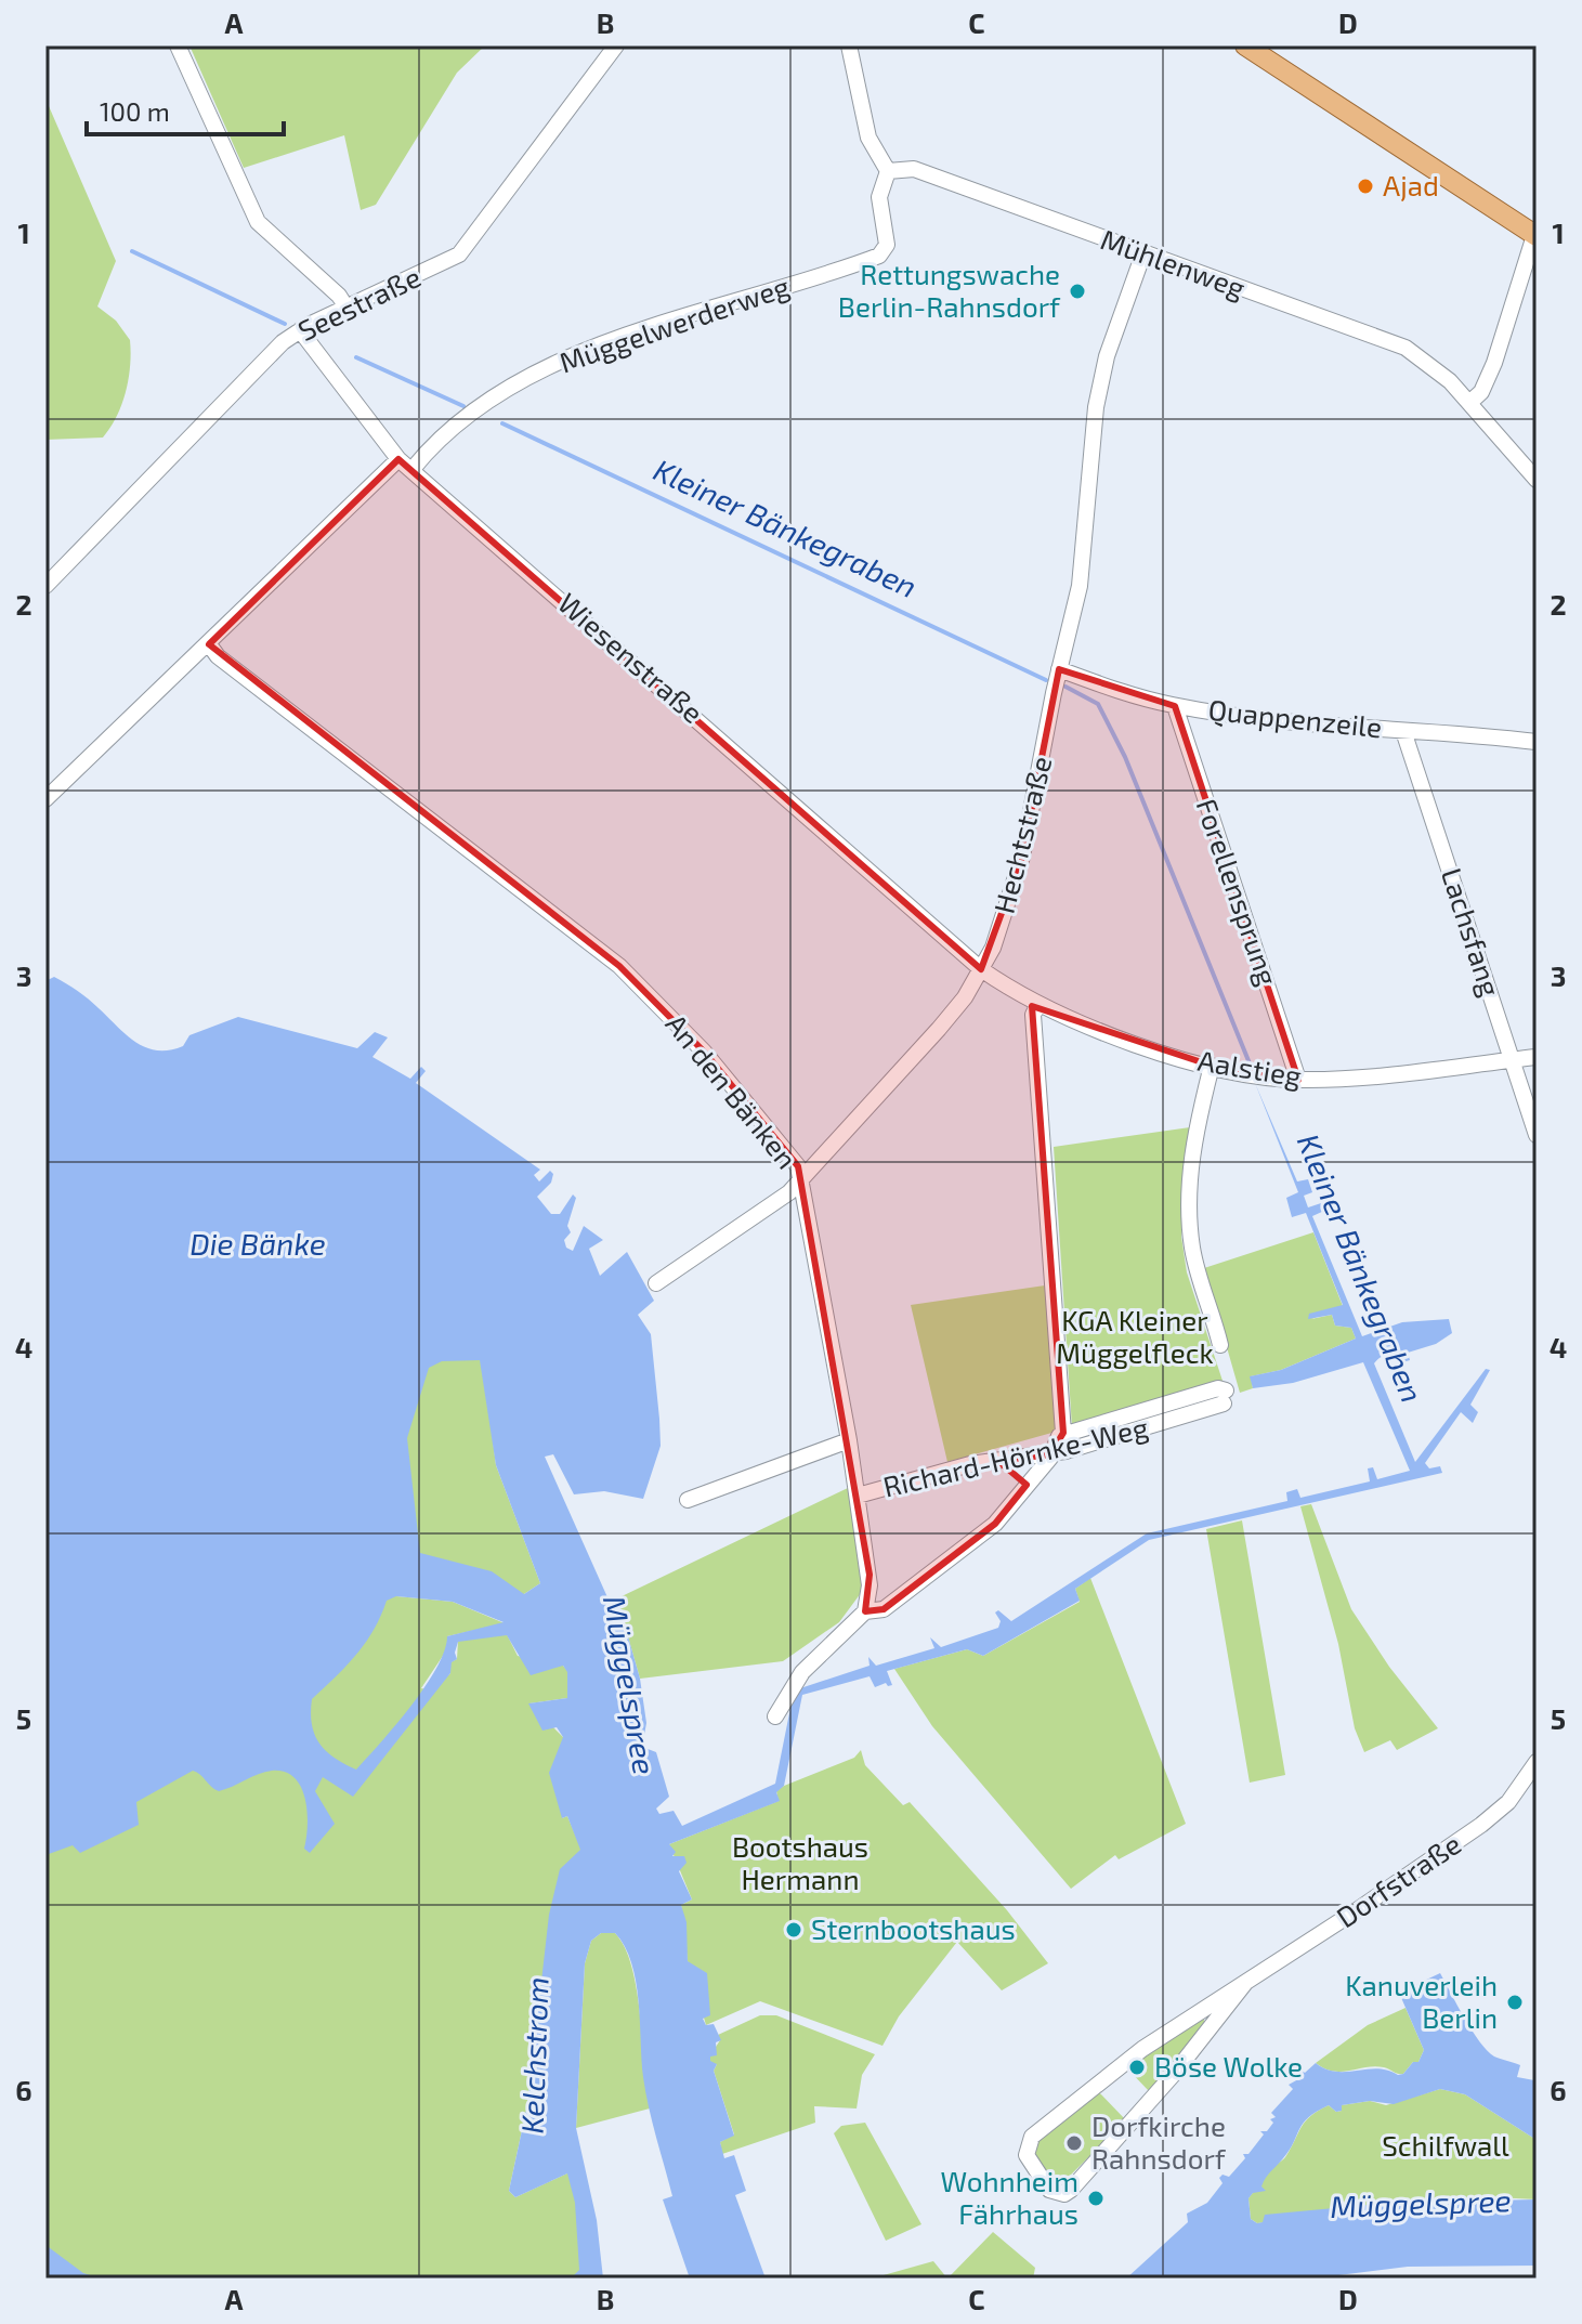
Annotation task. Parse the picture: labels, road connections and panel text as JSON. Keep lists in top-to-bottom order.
{
  "streets": {
    "street": [
      "Mühlenweg",
      "Seestraße",
      "Müggelwerderweg",
      "Wiesenstraße",
      "Quappenzeile",
      "Hechtstraße",
      "Forellensprung",
      "Lachsfang",
      "Aalstieg",
      "An den Bänken",
      "Richard-Hörnke-Weg",
      "Dorfstraße"
    ]
  },
  "crossings": [
    ["Mühlenweg", "Müggelwerderweg"],
    ["Mühlenweg", "Hechtstraße"],
    ["Seestraße", "Wiesenstraße"],
    ["Müggelwerderweg", "Wiesenstraße"],
    ["Wiesenstraße", "Hechtstraße"],
    ["Wiesenstraße", "Aalstieg"],
    ["Quappenzeile", "Hechtstraße"],
    ["Quappenzeile", "Forellensprung"],
    ["Quappenzeile", "Lachsfang"],
    ["Hechtstraße", "Aalstieg"],
    ["Hechtstraße", "An den Bänken"],
    ["Forellensprung", "Aalstieg"],
    ["Lachsfang", "Aalstieg"],
    ["An den Bänken", "Richard-Hörnke-Weg"]
  ],
  "water": [
    "Kleiner Bänkegraben",
    "Die Bänke",
    "Müggelspree",
    "Kelchstrom"
  ],
  "parks": ["KGA Kleiner Müggelfleck", "Bootshaus Hermann", "Schilfwall"],
  "places": [
    "Ajad",
    "Rettungswache Berlin-Rahnsdorf",
    "Sternbootshaus",
    "Kanuverleih Berlin",
    "Böse Wolke",
    "Dorfkirche Rahnsdorf",
    "Wohnheim Fährhaus"
  ],
  "scale_bar": "100 m",
  "grid": {
    "columns": [
      "A",
      "B",
      "C",
      "D"
    ],
    "rows": [
      "1",
      "2",
      "3",
      "4",
      "5",
      "6"
    ]
  }
}
